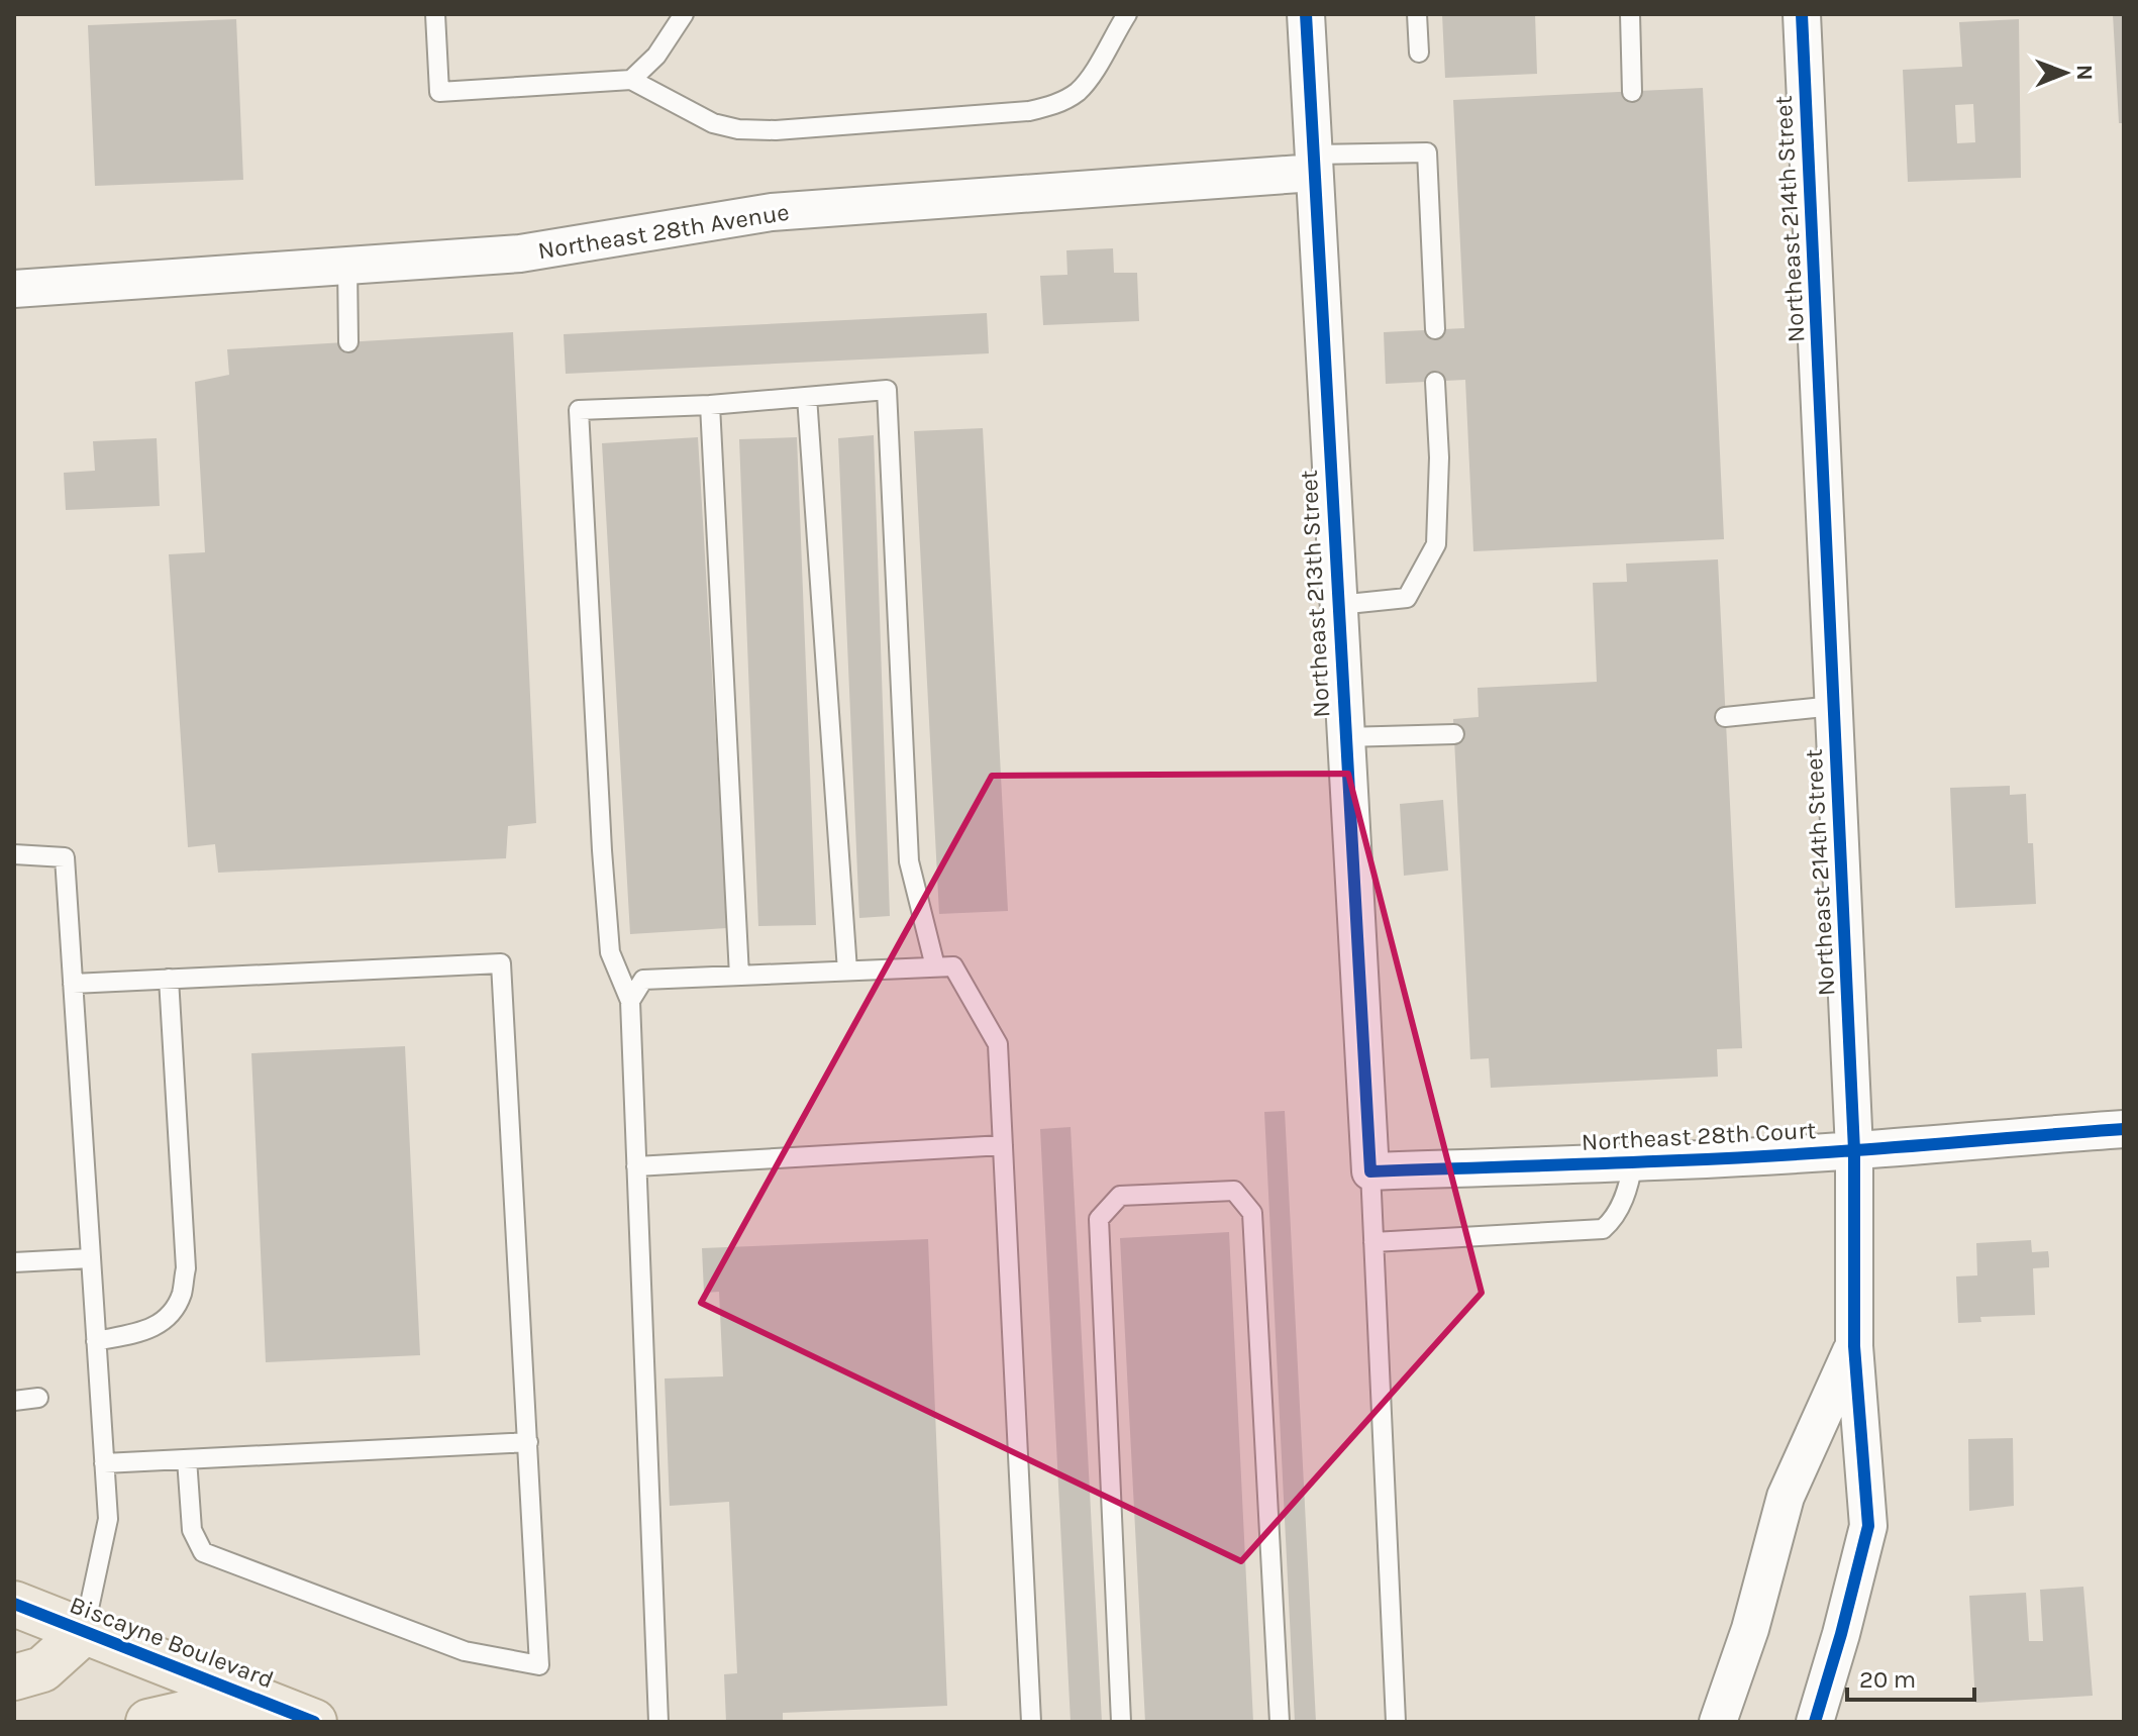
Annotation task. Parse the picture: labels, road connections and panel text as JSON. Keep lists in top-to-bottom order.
{
  "streets": {
    "main road": ["Biscayne Boulevard"],
    "street": [
      "Northeast 214th Street",
      "Northeast 28th Avenue",
      "Northeast 213th Street",
      "Northeast 28th Court"
    ]
  },
  "crossings": [
    ["Northeast 214th Street", "Northeast 28th Court"],
    ["Northeast 28th Avenue", "Northeast 213th Street"],
    ["Northeast 213th Street", "Northeast 28th Court"]
  ],
  "scale_bar": "20 m",
  "north": "right"
}
